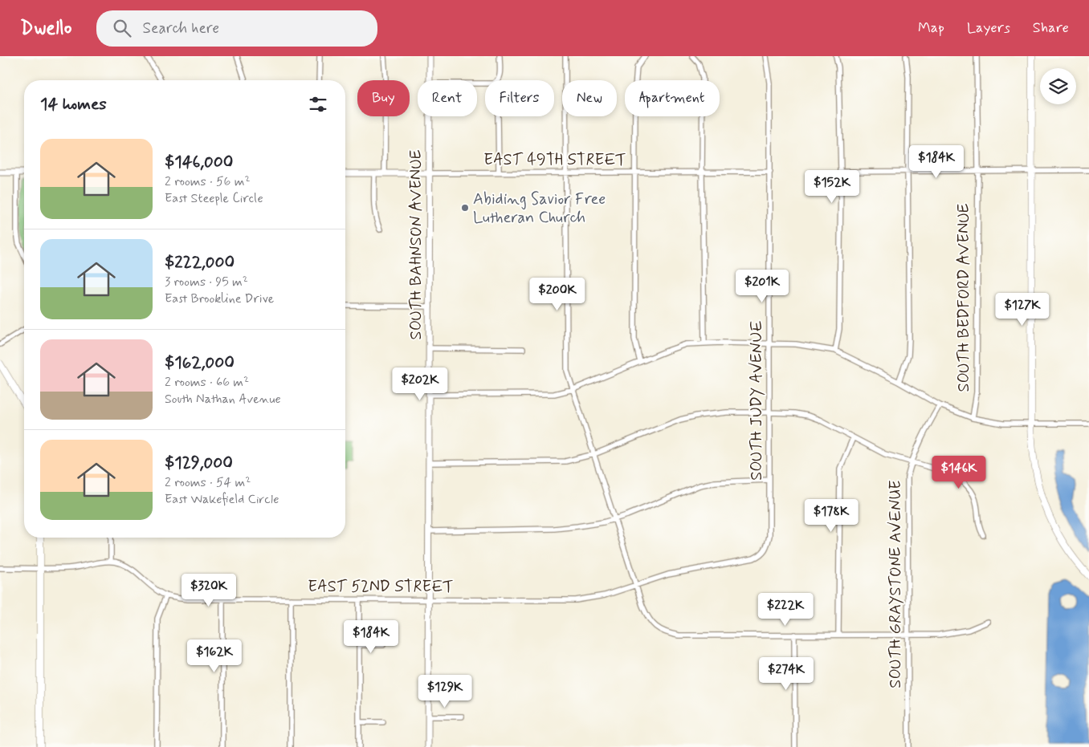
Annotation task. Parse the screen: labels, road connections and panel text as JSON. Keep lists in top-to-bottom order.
{
  "streets": {
    "street": [
      "EAST 49TH STREET",
      "SOUTH BAHNSON AVENUE",
      "SOUTH BEDFORD AVENUE",
      "SOUTH JUDY AVENUE",
      "SOUTH GRAYSTONE AVENUE",
      "EAST 52ND STREET"
    ]
  },
  "crossings": [
    ["EAST 49TH STREET", "SOUTH BAHNSON AVENUE"],
    ["EAST 49TH STREET", "SOUTH JUDY AVENUE"],
    ["SOUTH BAHNSON AVENUE", "EAST 52ND STREET"],
    ["SOUTH JUDY AVENUE", "EAST 52ND STREET"]
  ],
  "places": ["Abiding Savior Free Lutheran Church"],
  "page": {
    "header": "Dwello",
    "search": "Search here",
    "nav": ["Map", "Layers", "Share"],
    "chip": [
      "Buy",
      "Rent",
      "Filters",
      "New",
      "Apartment"
    ],
    "heading": "14 homes",
    "list": [
      {
        "name": "$146,000",
        "note": "2 rooms · 56 m² · East Steeple Circle"
      },
      {
        "name": "$222,000",
        "note": "3 rooms · 95 m² · East Brookline Drive"
      },
      {
        "name": "$162,000",
        "note": "2 rooms · 66 m² · South Nathan Avenue"
      },
      {
        "name": "$129,000",
        "note": "2 rooms · 54 m² · East Wakefield Circle"
      }
    ],
    "price": [
      "$184K",
      "$152K",
      "$201K",
      "$200K",
      "$127K",
      "$202K",
      "$146K",
      "$178K",
      "$320K",
      "$222K",
      "$184K",
      "$162K",
      "$274K",
      "$129K"
    ]
  }
}
